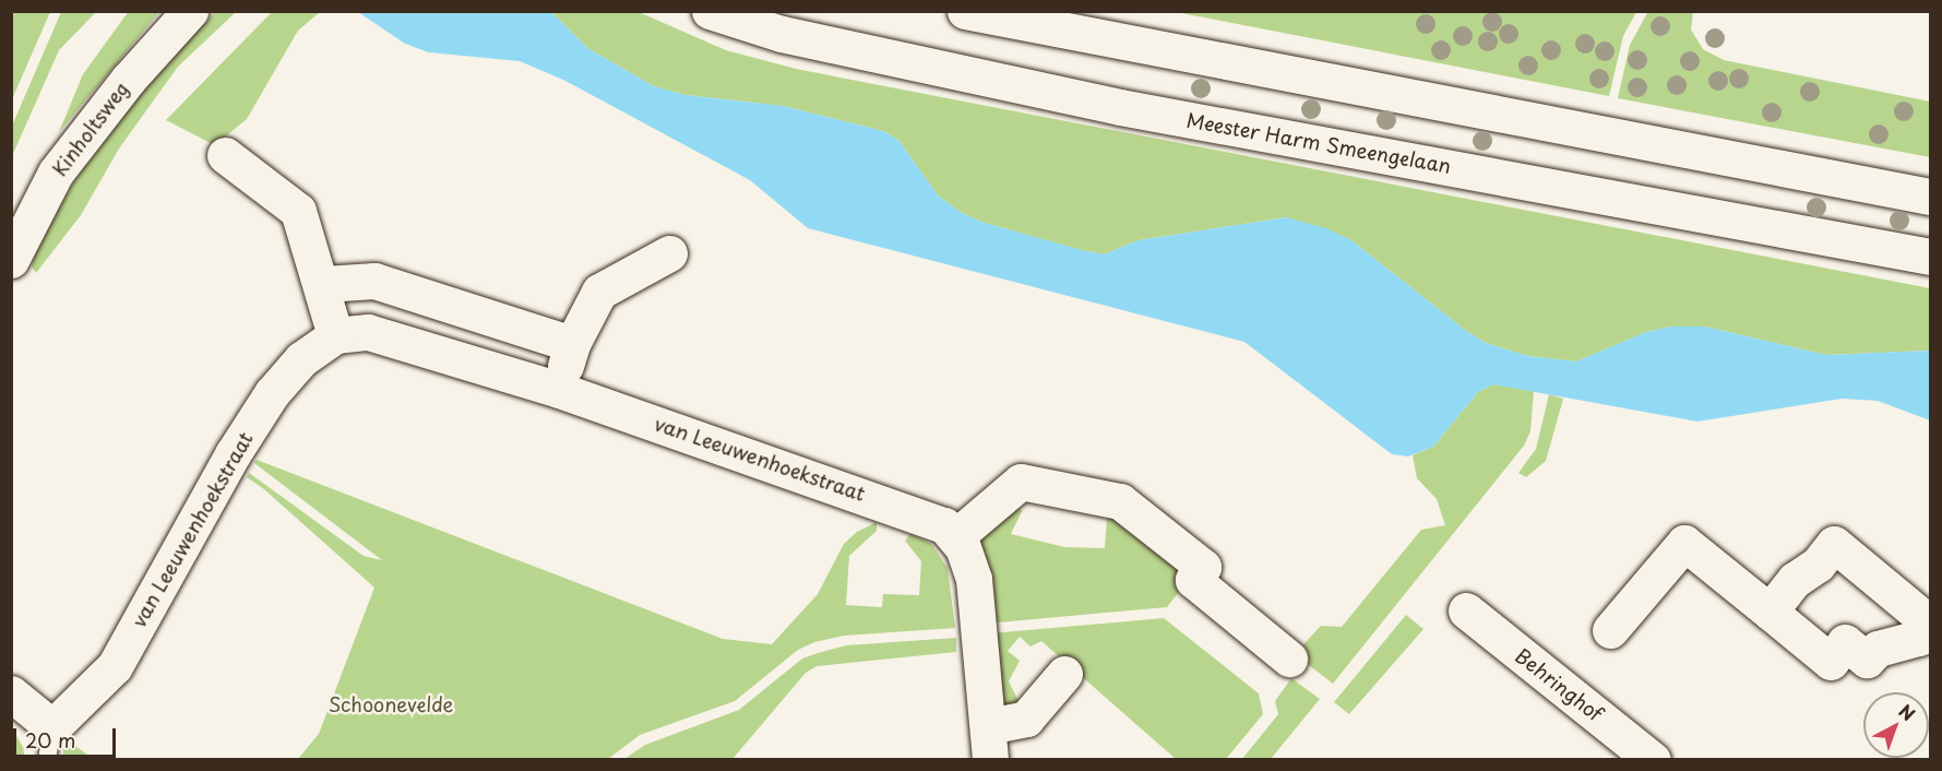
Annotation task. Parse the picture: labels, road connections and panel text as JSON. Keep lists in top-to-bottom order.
{
  "streets": {
    "street": [
      "Kinholtsweg",
      "Meester Harm Smeengelaan",
      "van Leeuwenhoekstraat",
      "Behringhof"
    ]
  },
  "parks": ["Schoonevelde"],
  "scale_bar": "20 m",
  "north": "top right"
}
